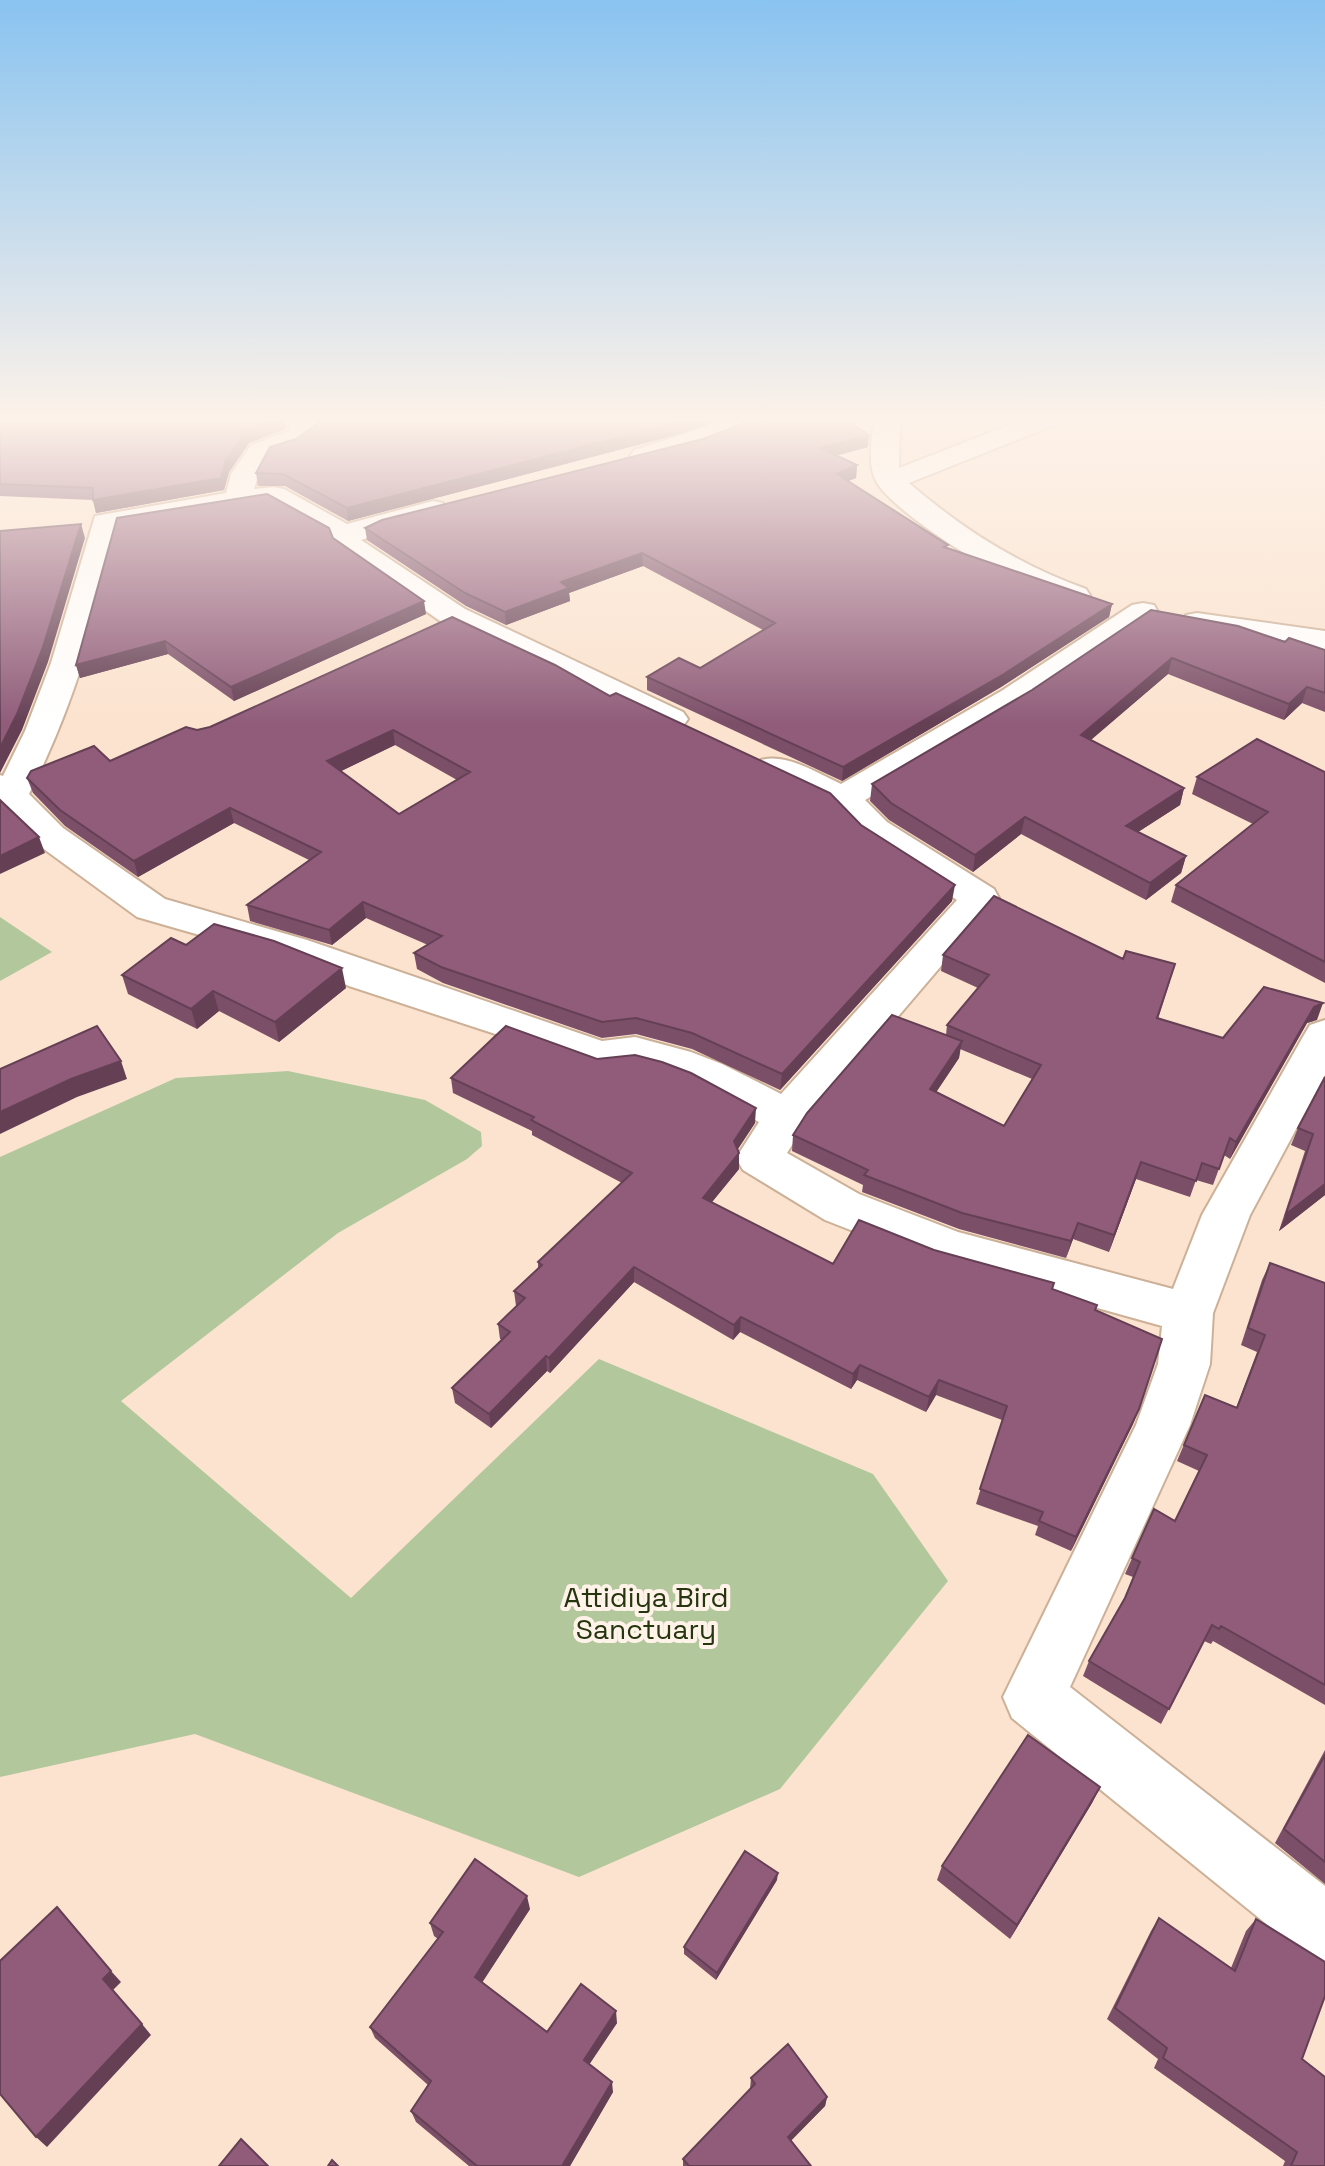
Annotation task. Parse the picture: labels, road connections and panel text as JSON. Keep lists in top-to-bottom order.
{
  "parks": ["Attidiya Bird Sanctuary"]
}
